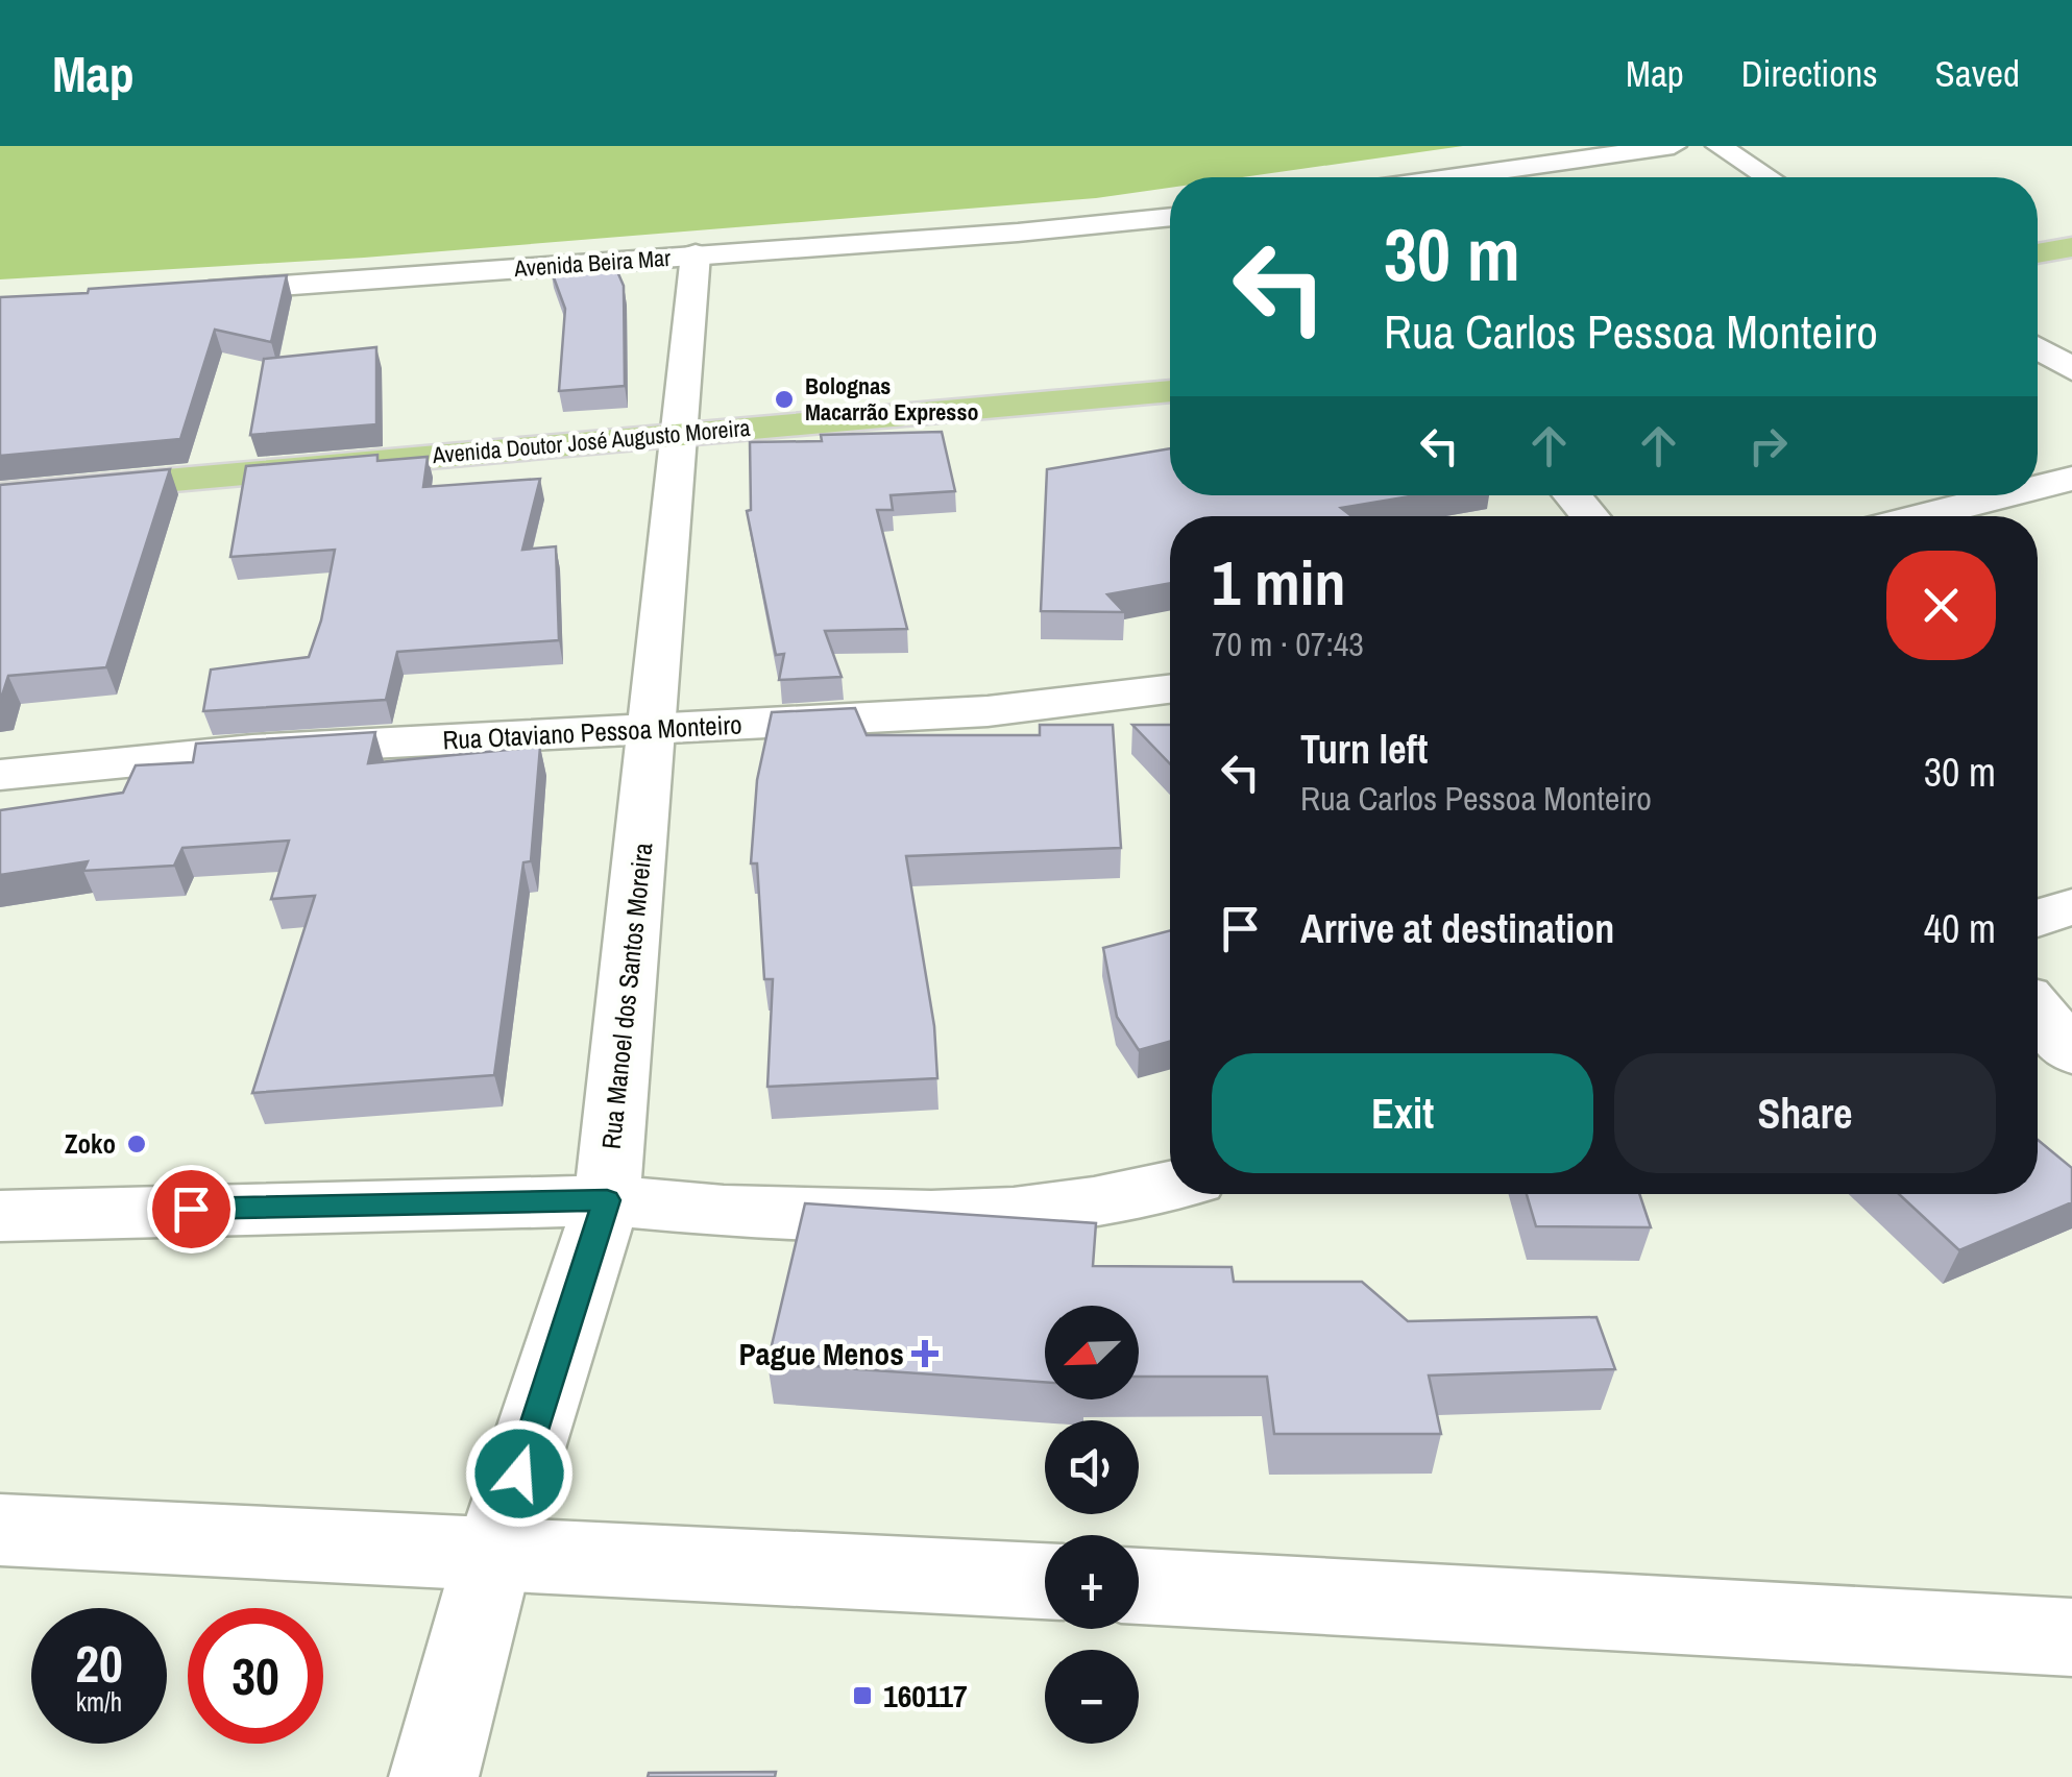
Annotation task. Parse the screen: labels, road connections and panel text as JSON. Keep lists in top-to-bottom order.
{
  "streets": {
    "main road": ["Avenida Doutor José Augusto Moreira"],
    "street": ["Avenida Beira Mar", "Rua Otaviano Pessoa Monteiro", "Rua Manoel dos Santos Moreira"]
  },
  "crossings": [
    ["Avenida Beira Mar", "Rua Manoel dos Santos Moreira"],
    ["Avenida Doutor José Augusto Moreira", "Rua Manoel dos Santos Moreira"],
    ["Rua Otaviano Pessoa Monteiro", "Rua Manoel dos Santos Moreira"]
  ],
  "places": {
    "other": ["Bolognas Macarrão Expresso", "Zoko"],
    "health": ["Pague Menos"],
    "transit": ["160117"]
  },
  "north": "bottom left",
  "page": {
    "header": "Map",
    "nav": ["Map", "Directions", "Saved"],
    "turn": ["30 m", "Rua Carlos Pessoa Monteiro"],
    "heading": ["1 min", "70 m · 07:43"],
    "list": [
      {
        "name": "Turn left",
        "note": "Rua Carlos Pessoa Monteiro",
        "value": "30 m"
      },
      {
        "name": "Arrive at destination",
        "value": "40 m"
      }
    ],
    "buttons": ["Exit", "Share"],
    "map_buttons": ["+", "−"],
    "speed": "20 km/h",
    "limit": "30"
  }
}
